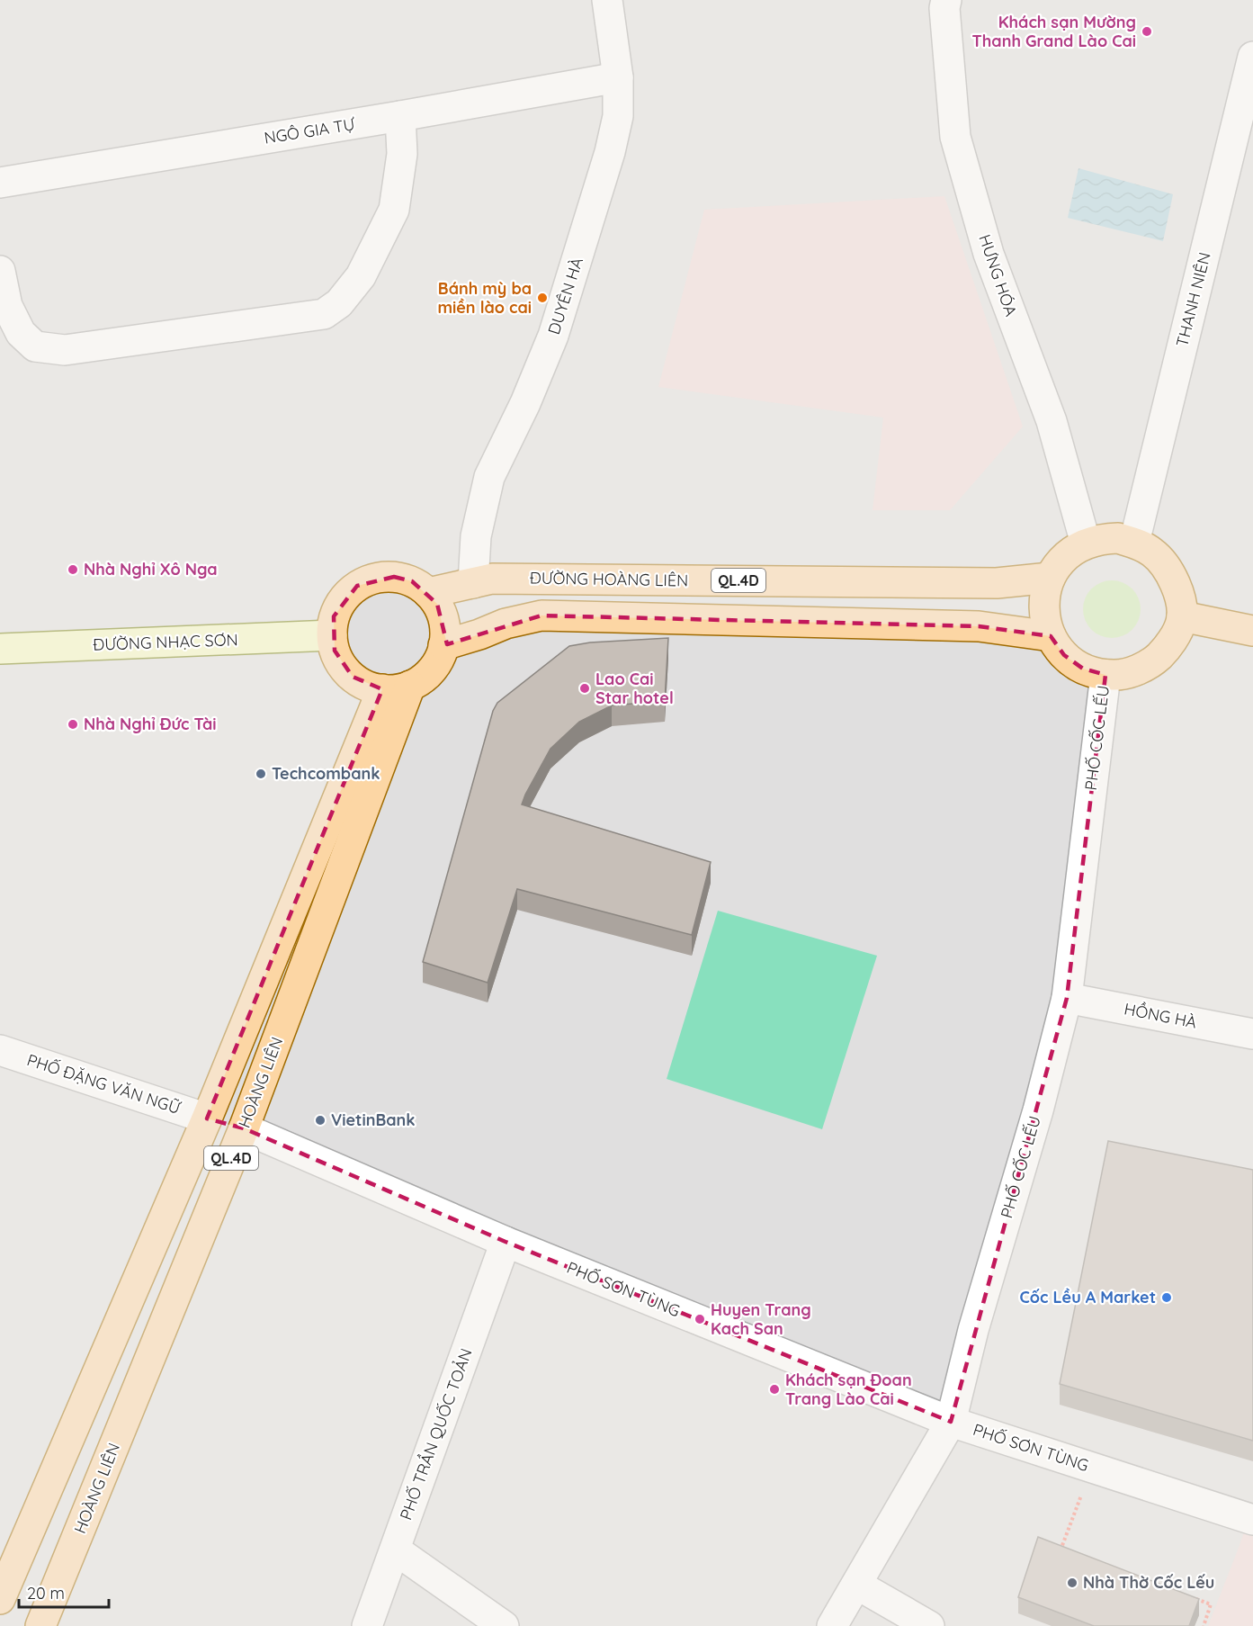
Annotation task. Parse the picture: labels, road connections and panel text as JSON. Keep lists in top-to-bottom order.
{
  "streets": {
    "main road": [
      "ĐƯỜNG HOÀNG LIÊN",
      "QL.4D",
      "ĐƯỜNG NHẠC SƠN",
      "HOÀNG LIÊN"
    ],
    "street": [
      "NGÔ GIA TỰ",
      "HƯNG HÓA",
      "DUYÊN HÀ",
      "THANH NIÊN",
      "PHỐ CỐC LẾU",
      "HỒNG HÀ",
      "PHỐ ĐẶNG VĂN NGỮ",
      "PHỐ SƠN TÙNG",
      "PHỐ TRẦN QUỐC TOẢN"
    ]
  },
  "crossings": [
    ["NGÔ GIA TỰ", "DUYÊN HÀ"],
    ["HƯNG HÓA", "THANH NIÊN"],
    ["HƯNG HÓA", "ĐƯỜNG HOÀNG LIÊN"],
    ["HƯNG HÓA", "PHỐ CỐC LẾU"],
    ["DUYÊN HÀ", "ĐƯỜNG HOÀNG LIÊN"],
    ["THANH NIÊN", "ĐƯỜNG HOÀNG LIÊN"],
    ["THANH NIÊN", "PHỐ CỐC LẾU"],
    ["ĐƯỜNG HOÀNG LIÊN", "QL.4D"],
    ["ĐƯỜNG HOÀNG LIÊN", "ĐƯỜNG NHẠC SƠN"],
    ["ĐƯỜNG HOÀNG LIÊN", "PHỐ CỐC LẾU"],
    ["ĐƯỜNG HOÀNG LIÊN", "HOÀNG LIÊN"],
    ["QL.4D", "ĐƯỜNG NHẠC SƠN"],
    ["QL.4D", "HOÀNG LIÊN"],
    ["QL.4D", "PHỐ ĐẶNG VĂN NGỮ"],
    ["ĐƯỜNG NHẠC SƠN", "HOÀNG LIÊN"],
    ["PHỐ CỐC LẾU", "HỒNG HÀ"],
    ["PHỐ CỐC LẾU", "PHỐ SƠN TÙNG"],
    ["HOÀNG LIÊN", "PHỐ SƠN TÙNG"],
    ["PHỐ SƠN TÙNG", "PHỐ TRẦN QUỐC TOẢN"]
  ],
  "places": [
    "Khách sạn Mường Thanh Grand Lào Cai",
    "Bánh mỳ ba miền lào cai",
    "Nhà Nghỉ Xô Nga",
    "Lao Cai Star hotel",
    "Nhà Nghỉ Đức Tài",
    "Techcombank",
    "VietinBank",
    "Cốc Lều A Market",
    "Huyen Trang Kach San",
    "Khách sạn Đoan Trang Lào Cai",
    "Nhà Thờ Cốc Lếu"
  ],
  "scale_bar": "20 m"
}
